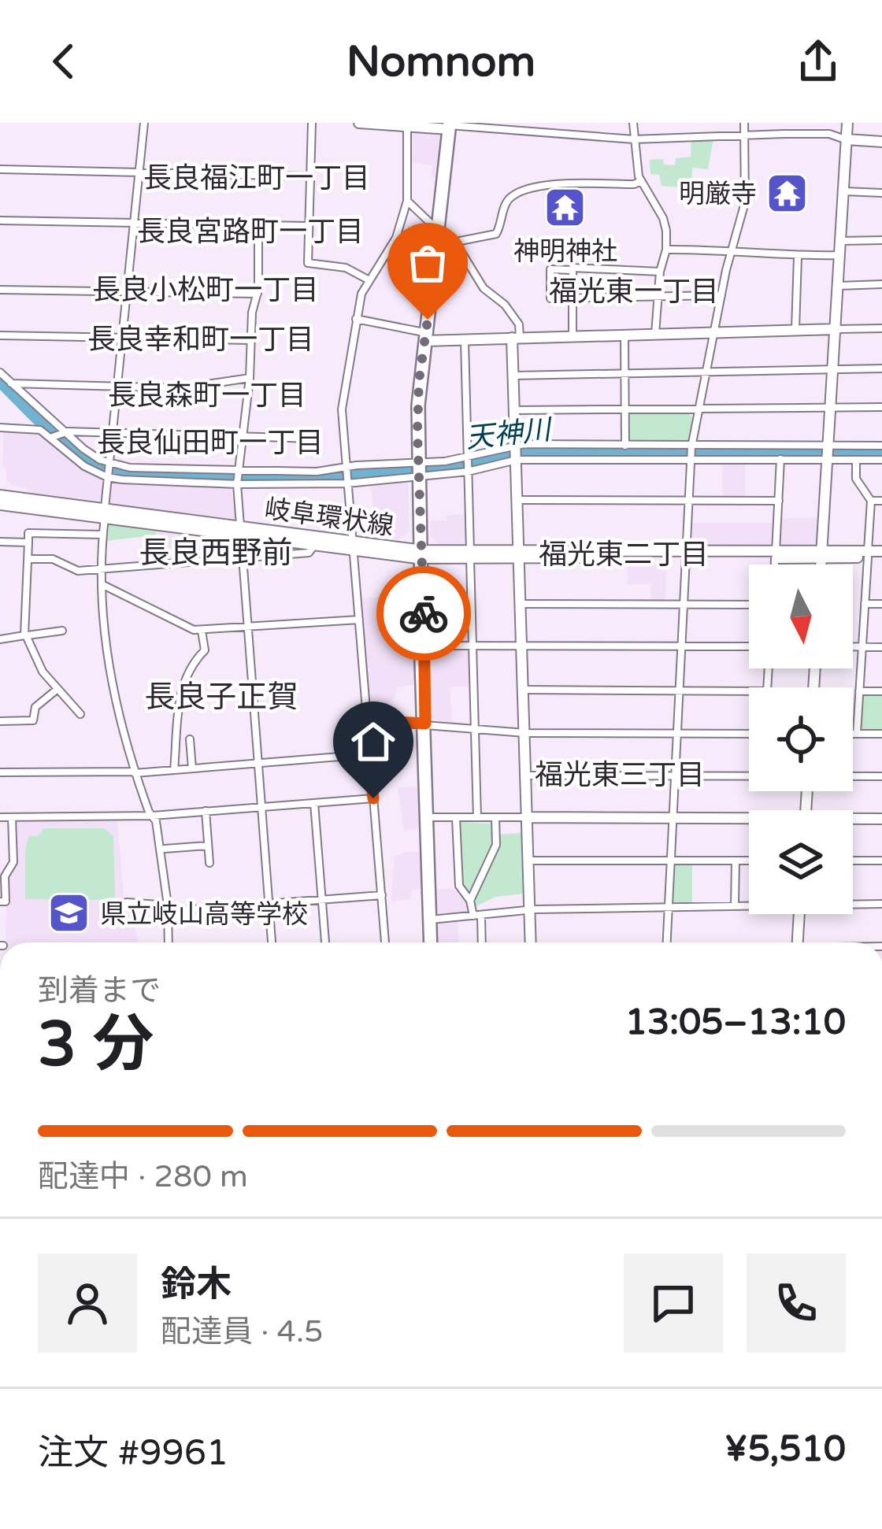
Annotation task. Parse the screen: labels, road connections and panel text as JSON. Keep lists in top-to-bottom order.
{
  "streets": {
    "street": ["岐阜環状線"]
  },
  "districts": [
    "長良福江町一丁目",
    "長良宮路町一丁目",
    "長良小松町一丁目",
    "福光東一丁目",
    "長良幸和町一丁目",
    "長良森町一丁目",
    "長良仙田町一丁目",
    "長良西野前",
    "福光東二丁目",
    "長良子正賀",
    "福光東三丁目"
  ],
  "water": ["天神川"],
  "places": {
    "temple": ["明厳寺", "神明神社"],
    "school or university": ["県立岐山高等学校"]
  },
  "north": "bottom",
  "page": {
    "header": "Nomnom",
    "heading": ["3 分", "到着まで", "13:05–13:10"],
    "panel": [
      "鈴木",
      "配達員 · 4.5",
      "注文 #9961",
      "¥5,510"
    ],
    "bar": "配達中 · 280 m"
  }
}
